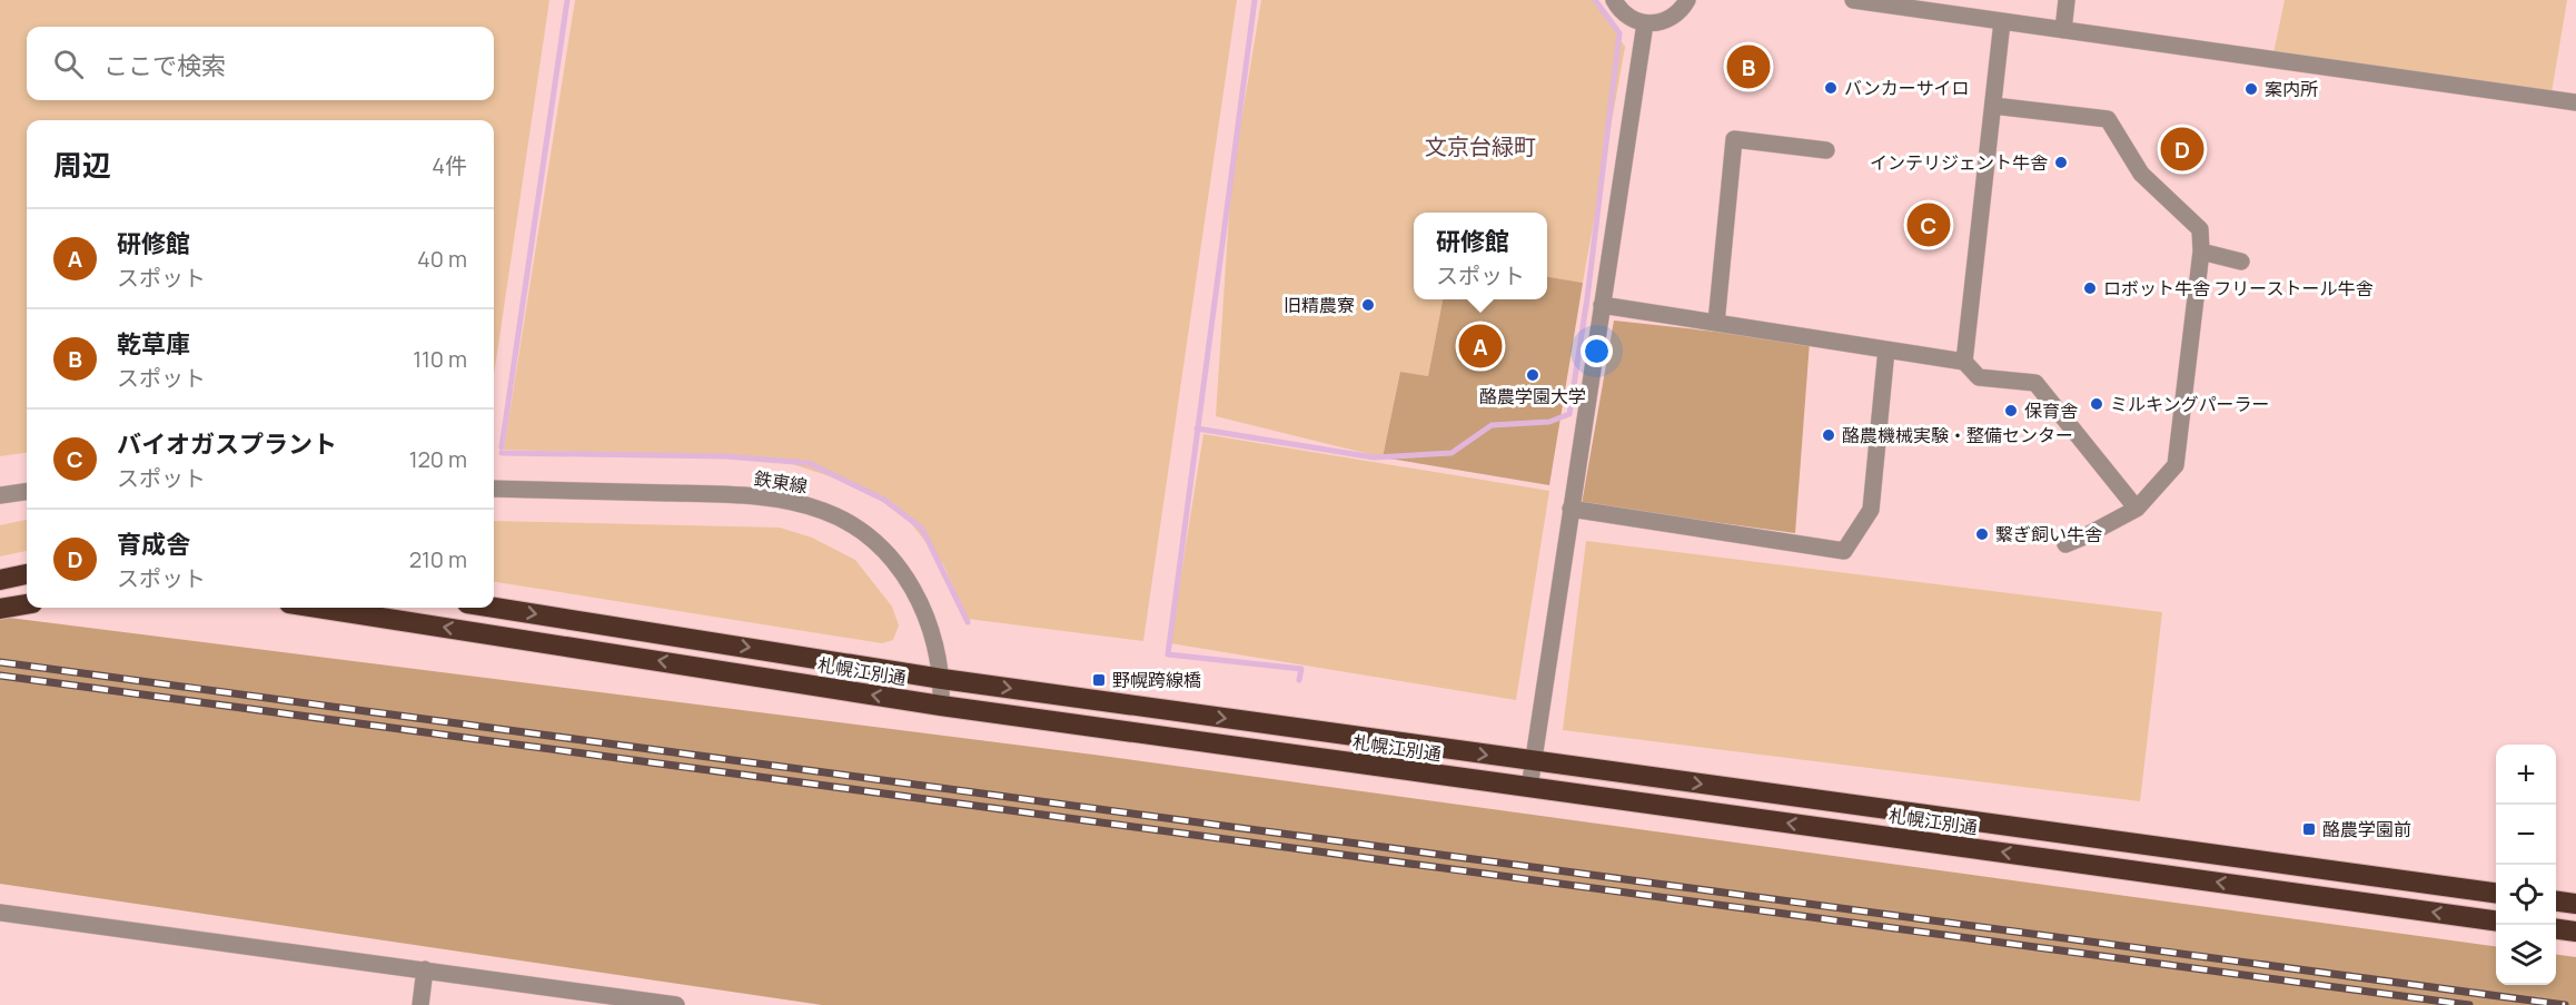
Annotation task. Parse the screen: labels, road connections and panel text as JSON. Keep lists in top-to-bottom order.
{
  "streets": {
    "highway": ["札幌江別通"],
    "street": ["鉄東線"]
  },
  "crossings": [
    ["鉄東線", "札幌江別通"]
  ],
  "districts": ["文京台緑町"],
  "places": {
    "other": [
      "バンカーサイロ",
      "案内所",
      "インテリジェント牛舎",
      "ロボット牛舎 フリーストール牛舎",
      "旧精農寮",
      "酪農学園大学",
      "ミルキングパーラー",
      "保育舎",
      "酪農機械実験・整備センター",
      "繋ぎ飼い牛舎"
    ],
    "transit": ["野幌跨線橋", "酪農学園前"]
  },
  "page": {
    "search": "ここで検索",
    "pins": [
      "B",
      "D",
      "C",
      "A"
    ],
    "heading": ["周辺", "4件"],
    "list": [
      {
        "mark": "A",
        "name": "研修館",
        "note": "スポット",
        "value": "40 m"
      },
      {
        "mark": "B",
        "name": "乾草庫",
        "note": "スポット",
        "value": "110 m"
      },
      {
        "mark": "C",
        "name": "バイオガスプラント",
        "note": "スポット",
        "value": "120 m"
      },
      {
        "mark": "D",
        "name": "育成舎",
        "note": "スポット",
        "value": "210 m"
      }
    ],
    "popup": ["研修館", "スポット"],
    "map_buttons": ["+", "−"]
  }
}
